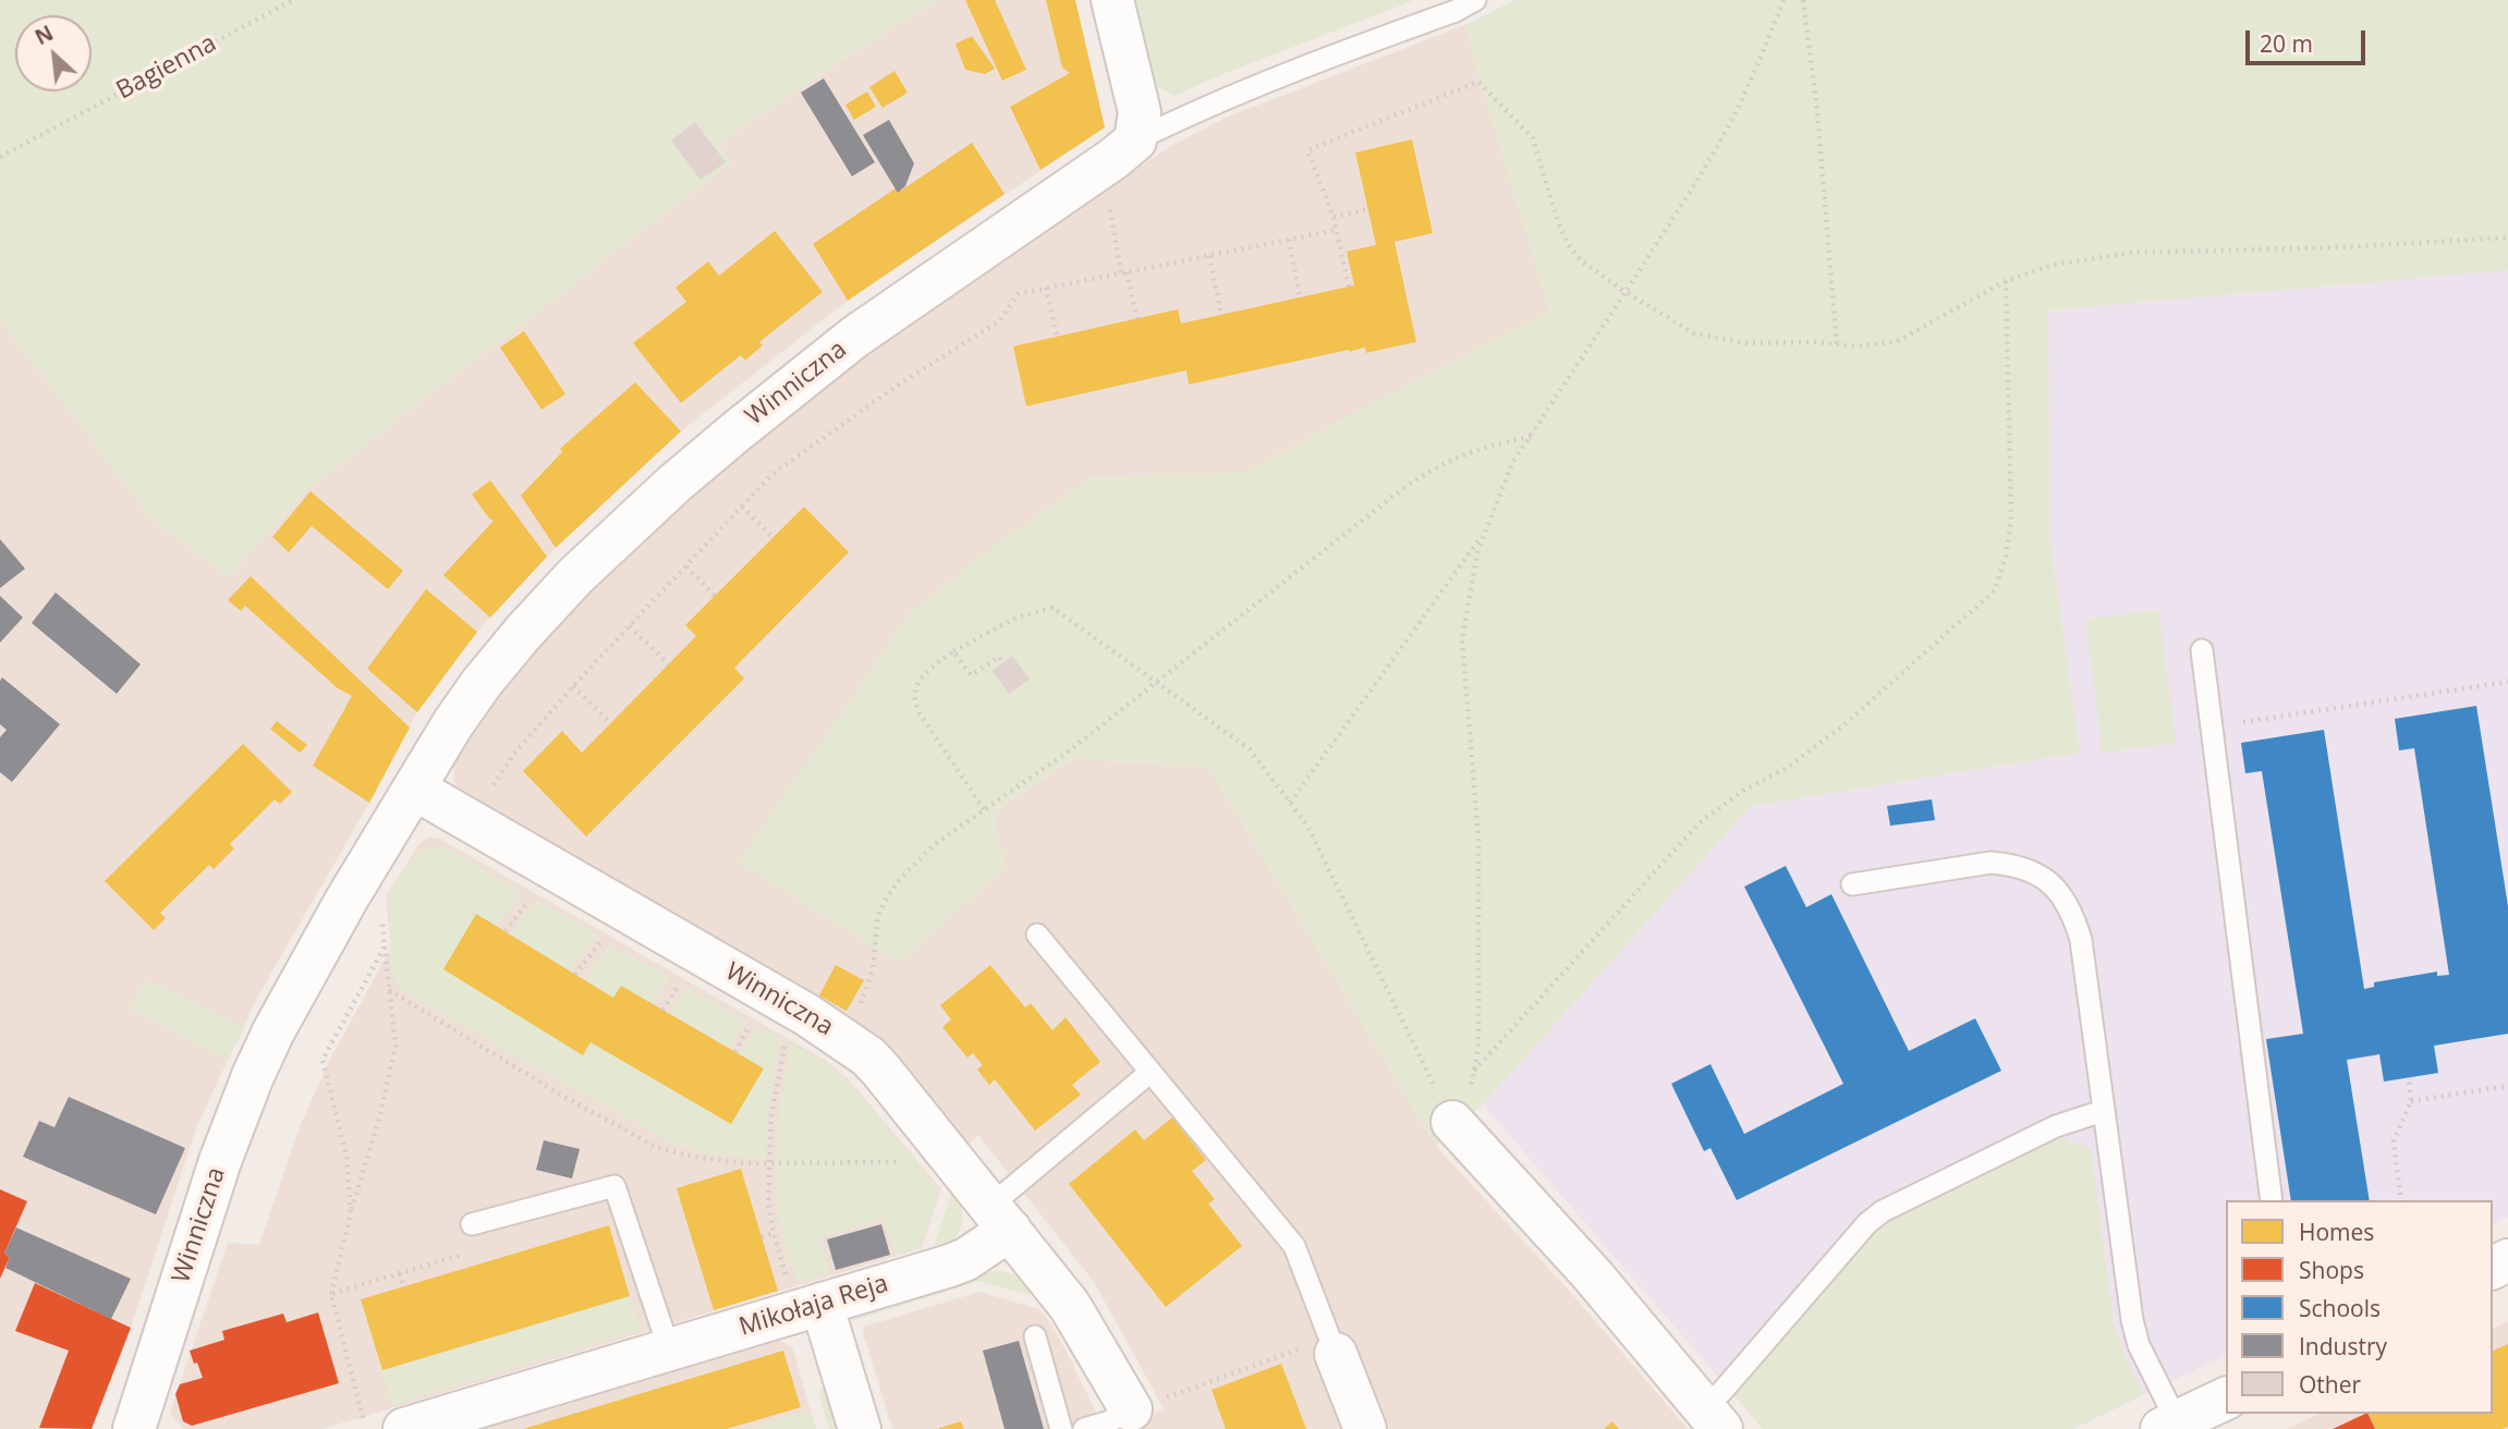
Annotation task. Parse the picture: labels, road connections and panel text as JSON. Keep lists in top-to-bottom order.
{
  "streets": {
    "street": ["Winniczna", "Mikołaja Reja"],
    "path": ["Bagienna"]
  },
  "crossings": [
    ["Winniczna", "Mikołaja Reja"]
  ],
  "legend": [
    "Homes",
    "Shops",
    "Schools",
    "Industry",
    "Other"
  ],
  "scale_bar": "20 m",
  "north": "top left"
}
